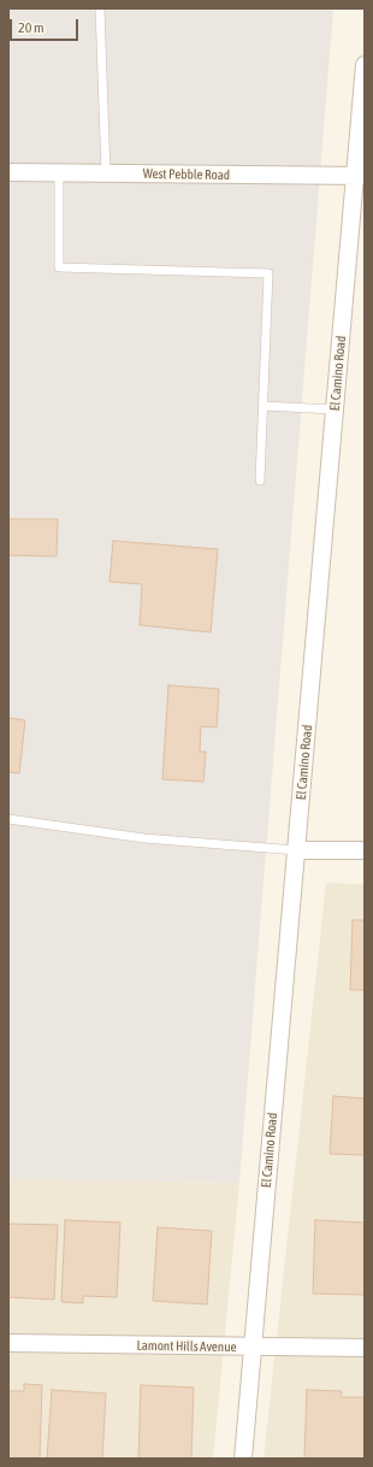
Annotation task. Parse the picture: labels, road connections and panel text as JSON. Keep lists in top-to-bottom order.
{
  "streets": {
    "street": ["West Pebble Road", "El Camino Road", "Lamont Hills Avenue"]
  },
  "crossings": [
    ["West Pebble Road", "El Camino Road"],
    ["El Camino Road", "Lamont Hills Avenue"]
  ],
  "scale_bar": "20 m"
}
